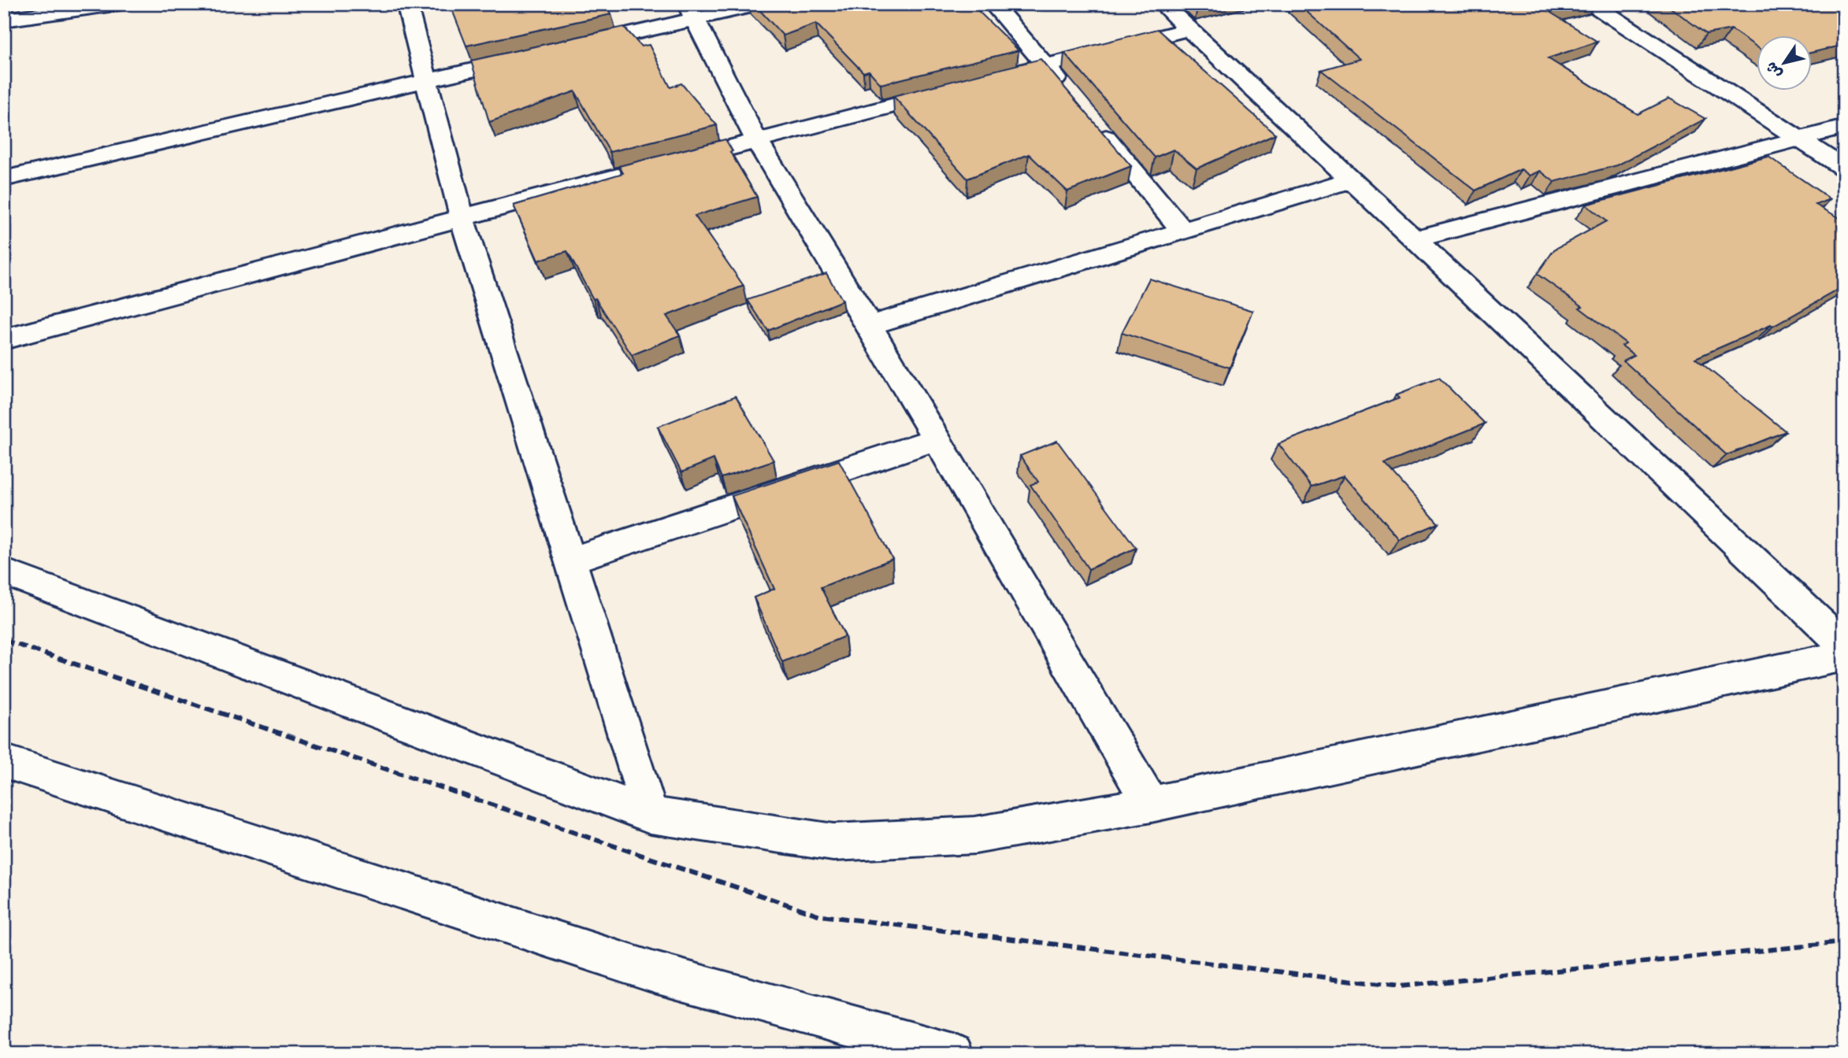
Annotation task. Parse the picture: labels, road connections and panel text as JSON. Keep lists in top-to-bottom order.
{
  "north": "bottom left"
}
